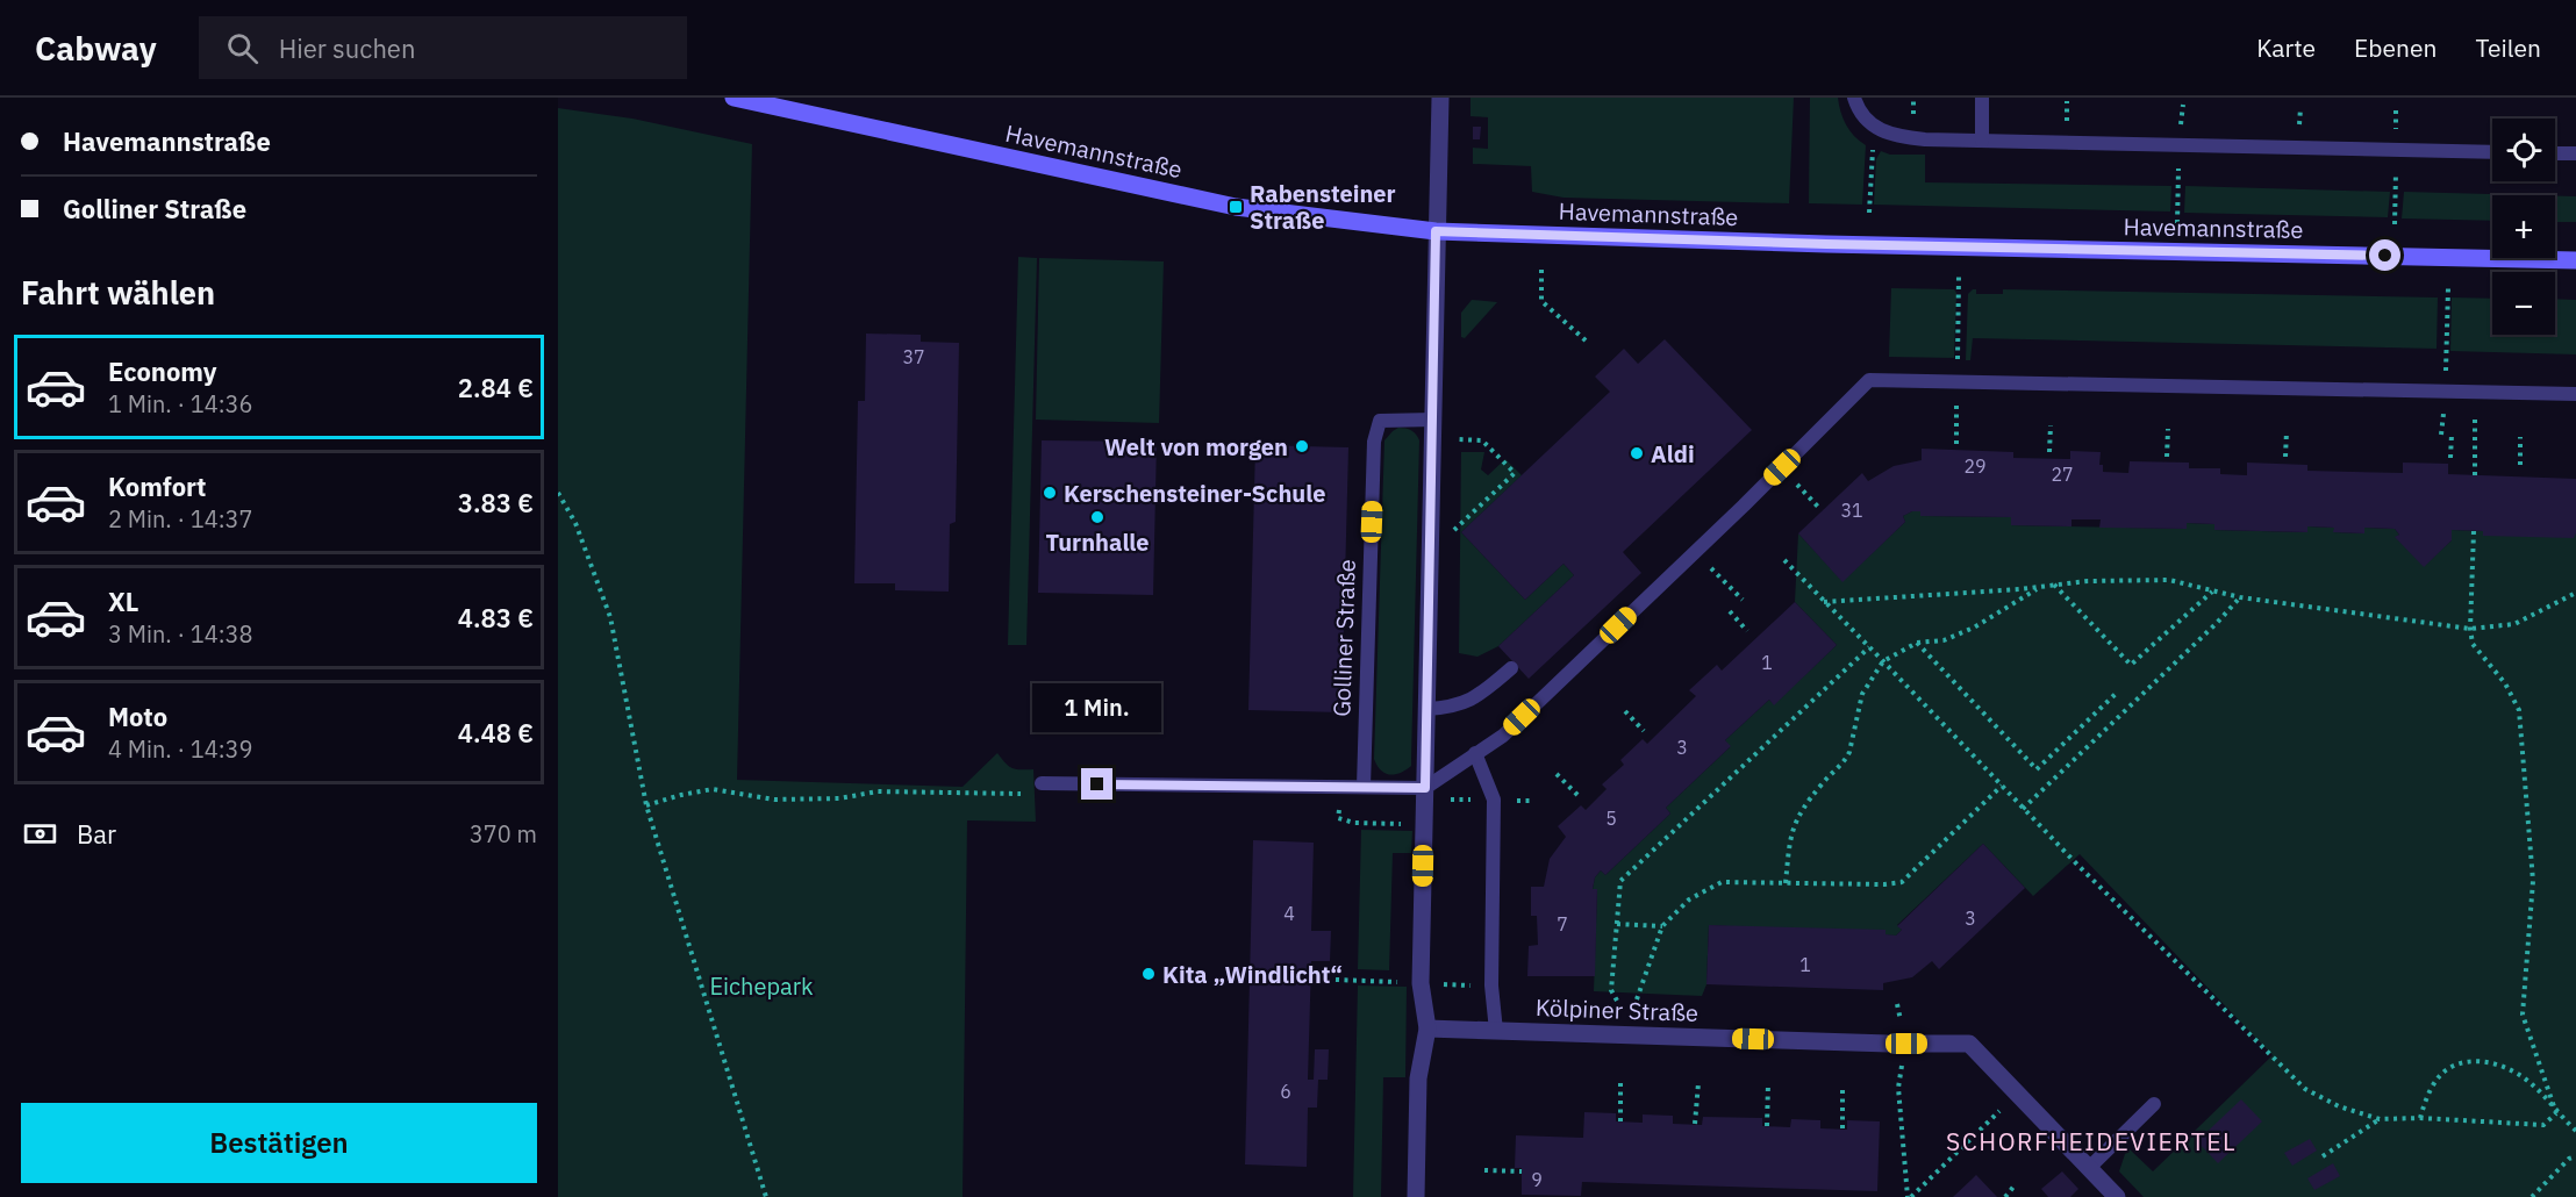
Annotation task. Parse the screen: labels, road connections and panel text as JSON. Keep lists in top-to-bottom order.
{
  "streets": {
    "main road": ["Havemannstraße"],
    "street": ["Kölpiner Straße"],
    "lane": ["Golliner Straße"]
  },
  "districts": ["SCHORFHEIDEVIERTEL"],
  "parks": ["Eichepark"],
  "places": {
    "transit": ["Rabensteiner Straße"],
    "other": [
      "Welt von morgen",
      "Aldi",
      "Kerschensteiner-Schule",
      "Turnhalle",
      "Kita „Windlicht“"
    ]
  },
  "house_numbers": [
    "37",
    "29",
    "27",
    "31",
    "1",
    "3",
    "5",
    "4",
    "3",
    "7",
    "1",
    "6",
    "9"
  ],
  "page": {
    "header": "Cabway",
    "search": "Hier suchen",
    "nav": ["Karte", "Ebenen", "Teilen"],
    "banner": ["Havemannstraße", "Golliner Straße"],
    "map_buttons": ["+", "−"],
    "heading": "Fahrt wählen",
    "list": [
      {
        "name": "Economy",
        "note": "1 Min. · 14:36",
        "value": "2.84 €"
      },
      {
        "name": "Komfort",
        "note": "2 Min. · 14:37",
        "value": "3.83 €"
      },
      {
        "name": "XL",
        "note": "3 Min. · 14:38",
        "value": "4.83 €"
      },
      {
        "name": "Moto",
        "note": "4 Min. · 14:39",
        "value": "4.48 €"
      }
    ],
    "bubble": "1 Min.",
    "pay": ["Bar", "370 m"],
    "buttons": "Bestätigen"
  }
}
